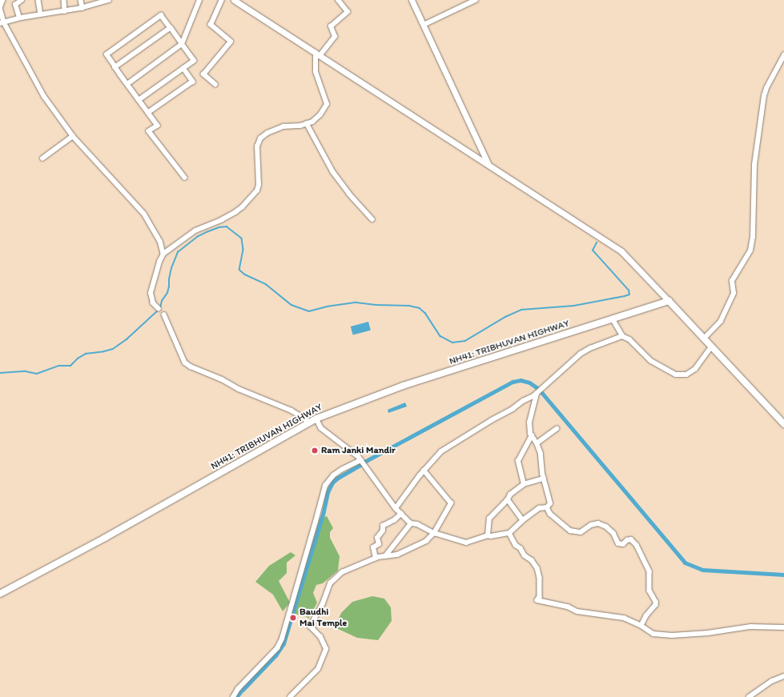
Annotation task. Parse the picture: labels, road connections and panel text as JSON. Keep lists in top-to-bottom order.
{
  "streets": {
    "highway": ["NH41: TRIBHUVAN HIGHWAY"]
  },
  "places": ["Ram Janki Mandir", "Baudhi Mai Temple"]
}
